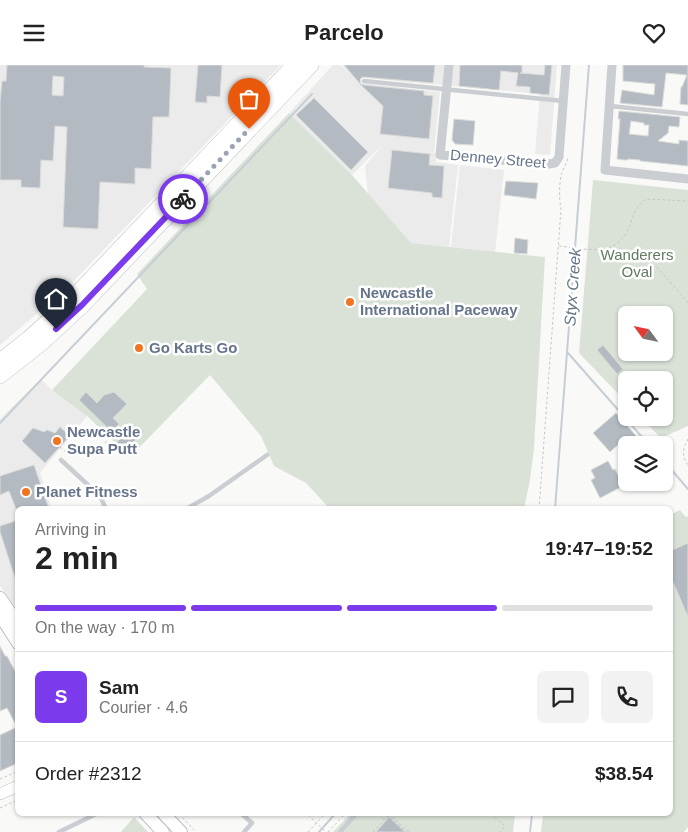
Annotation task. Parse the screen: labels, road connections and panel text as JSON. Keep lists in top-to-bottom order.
{
  "streets": {
    "street": ["Denney Street"]
  },
  "water": ["Styx Creek"],
  "parks": ["Wanderers Oval"],
  "places": [
    "Newcastle International Paceway",
    "Go Karts Go",
    "Newcastle Supa Putt",
    "Planet Fitness"
  ],
  "north": "top left",
  "page": {
    "header": "Parcelo",
    "heading": ["2 min", "Arriving in", "19:47–19:52"],
    "panel": [
      "Sam",
      "Courier · 4.6",
      "Order #2312",
      "$38.54"
    ],
    "bar": "On the way · 170 m",
    "round": "S"
  }
}
